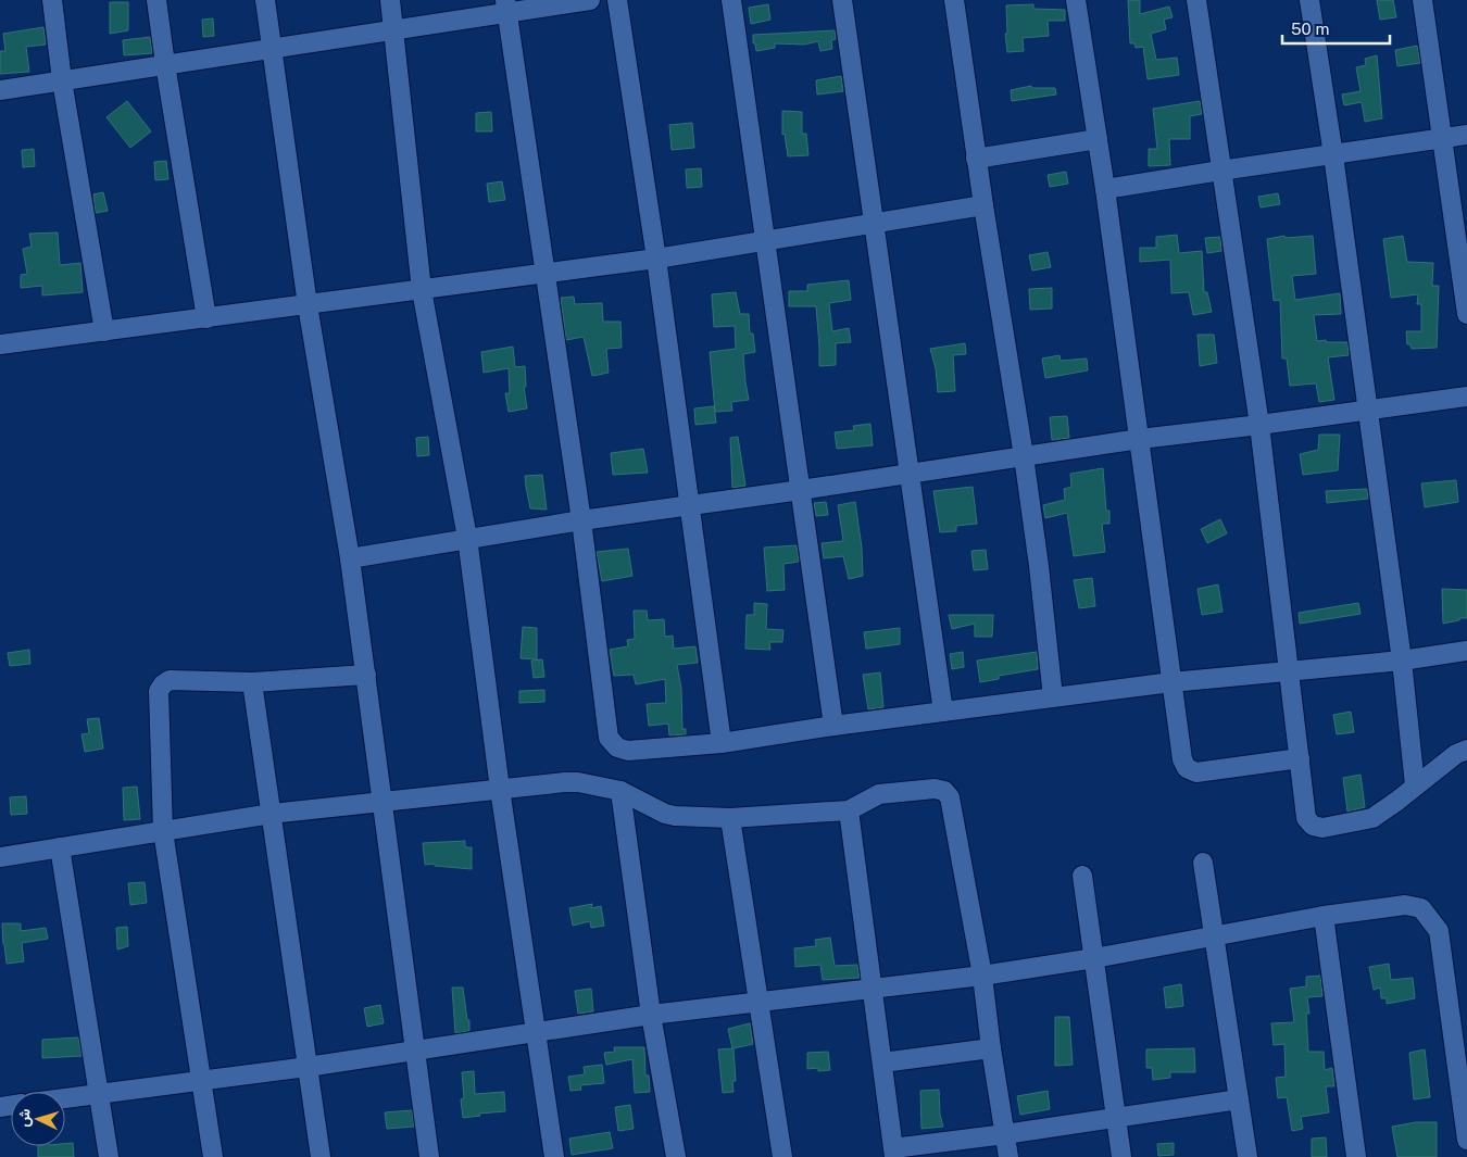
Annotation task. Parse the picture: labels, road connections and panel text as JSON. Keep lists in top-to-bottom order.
{
  "scale_bar": "50 m",
  "north": "left"
}
